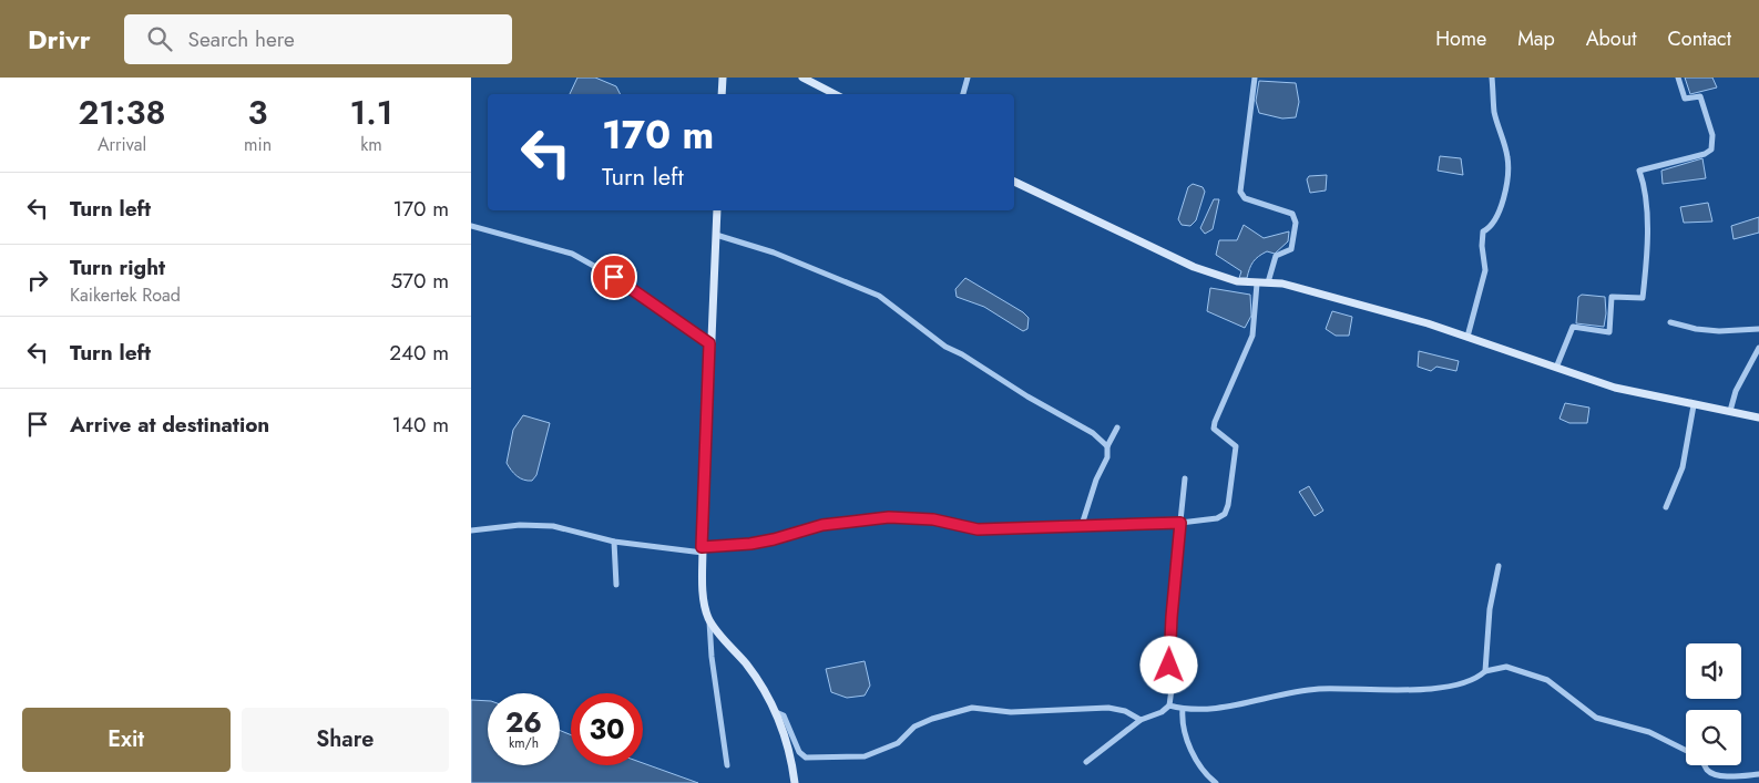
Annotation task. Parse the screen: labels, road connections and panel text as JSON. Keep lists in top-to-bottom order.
{
  "page": {
    "header": "Drivr",
    "search": "Search here",
    "nav": [
      "Home",
      "Map",
      "About",
      "Contact"
    ],
    "eta": [
      "21:38",
      "Arrival",
      "3",
      "min",
      "1.1",
      "km"
    ],
    "turn": ["170 m", "Turn left"],
    "list": [
      {
        "name": "Turn left",
        "value": "170 m"
      },
      {
        "name": "Turn right",
        "note": "Kaikertek Road",
        "value": "570 m"
      },
      {
        "name": "Turn left",
        "value": "240 m"
      },
      {
        "name": "Arrive at destination",
        "value": "140 m"
      }
    ],
    "speed": "26 km/h",
    "limit": "30",
    "buttons": ["Exit", "Share"]
  }
}
